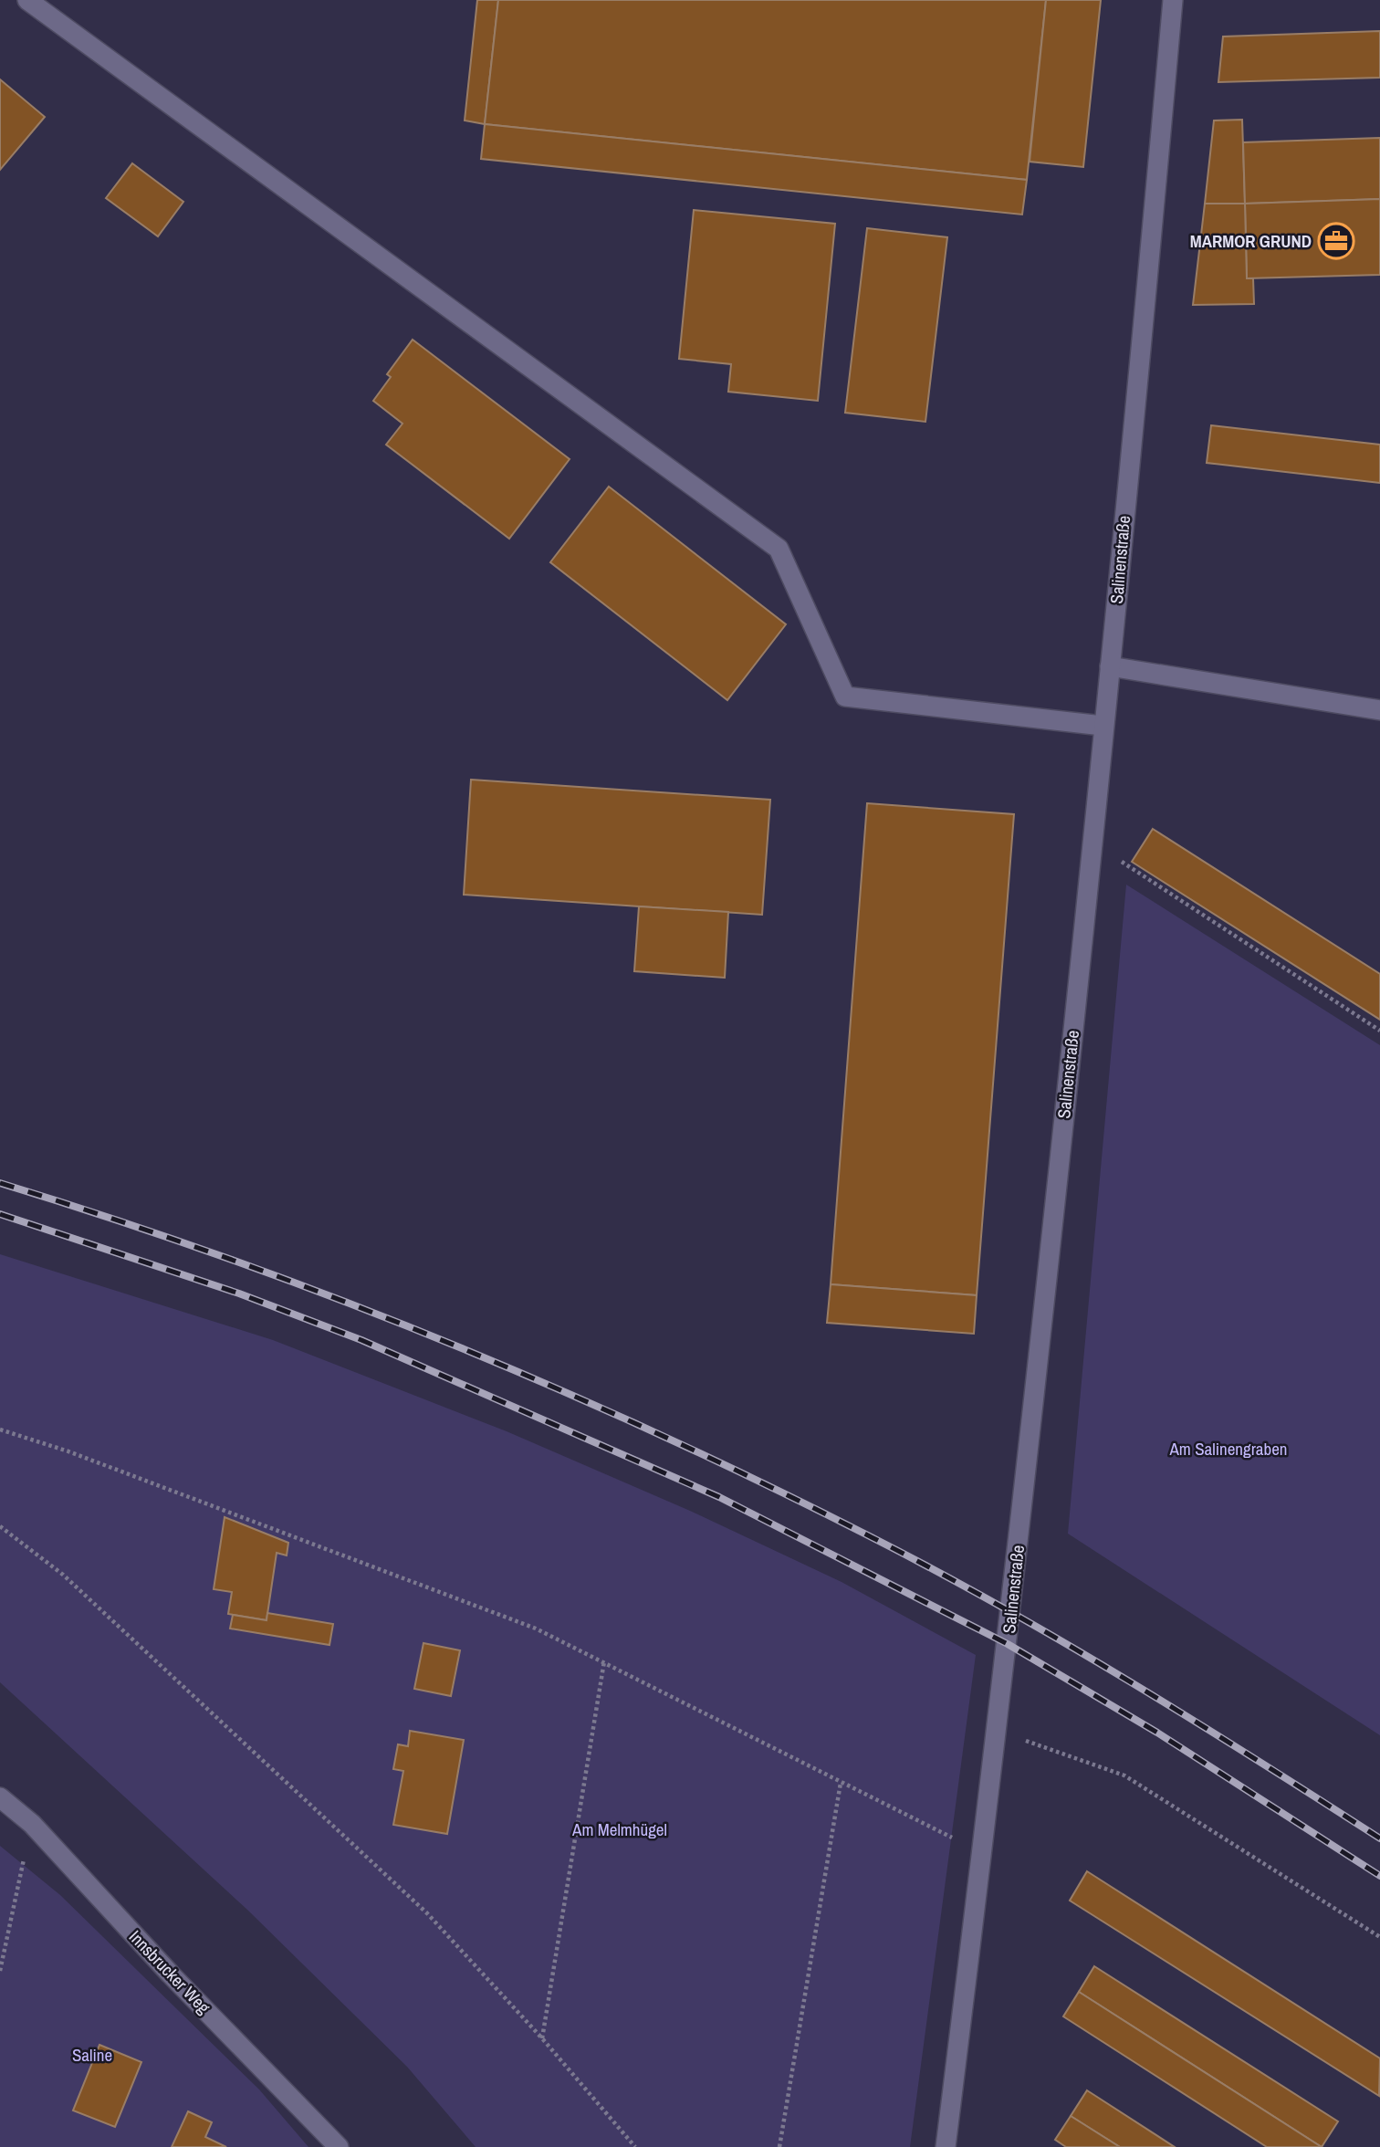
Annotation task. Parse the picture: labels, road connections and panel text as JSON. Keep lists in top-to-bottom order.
{
  "streets": {
    "street": ["Salinenstraße", "Innsbrucker Weg"]
  },
  "parks": ["Am Salinengraben", "Am Melmhügel", "Saline"],
  "places": {
    "office": ["MARMOR GRUND"]
  }
}
